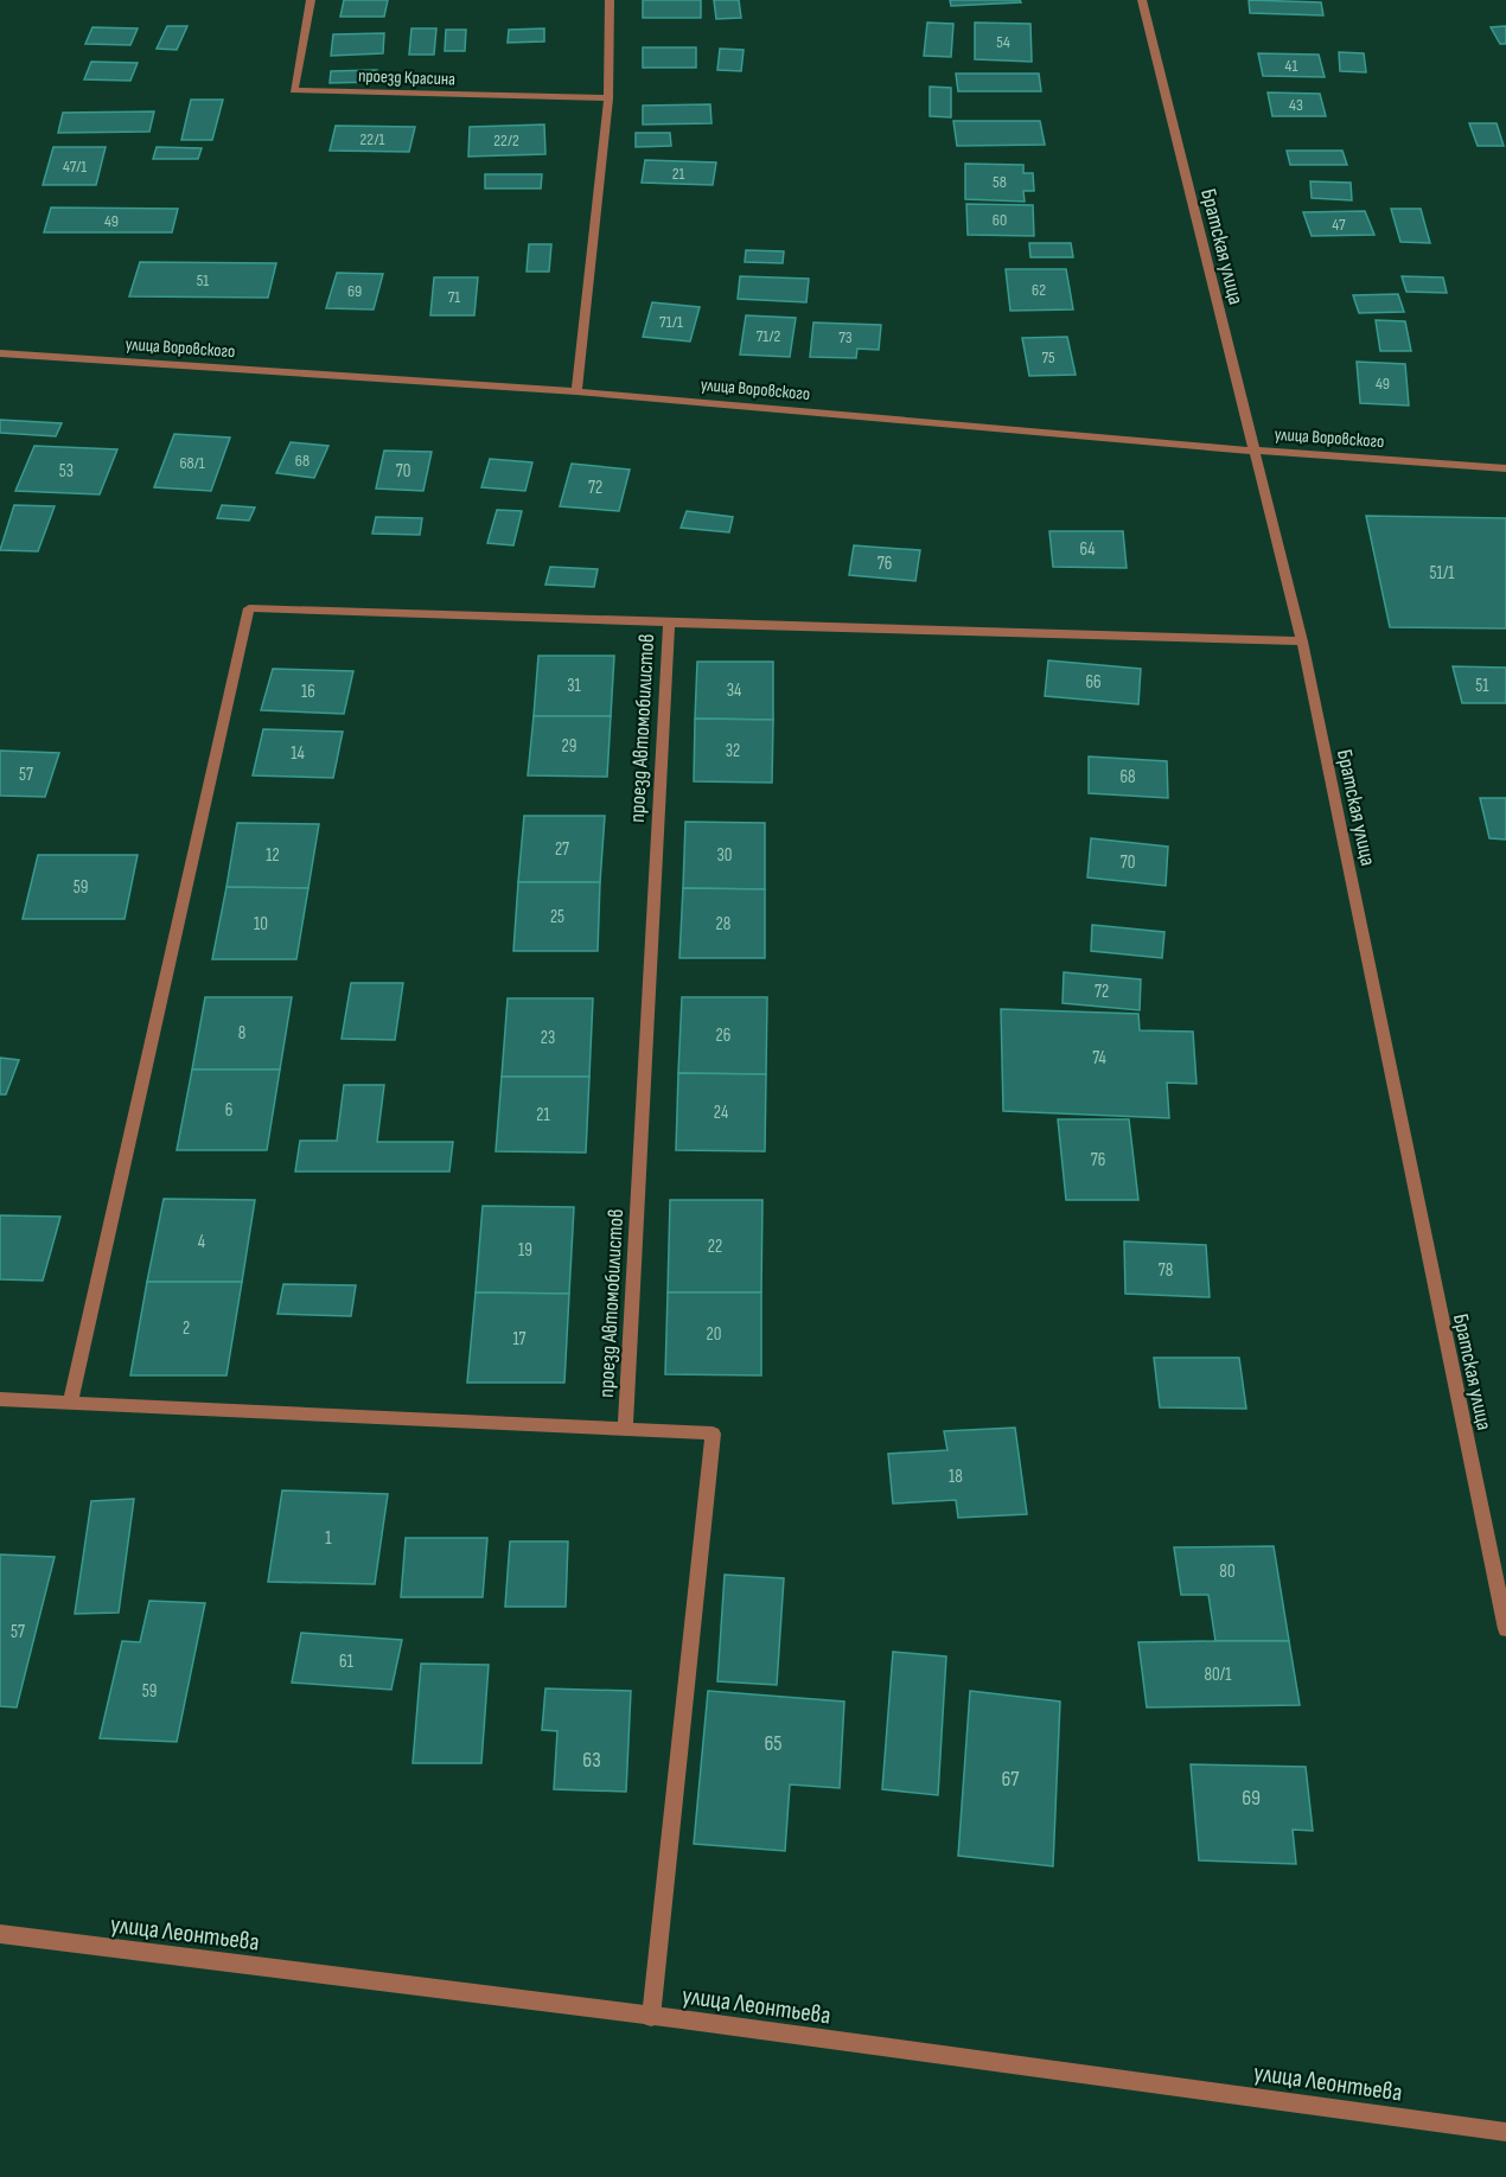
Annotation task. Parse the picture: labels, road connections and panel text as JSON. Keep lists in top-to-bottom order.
{
  "streets": {
    "street": [
      "проезд Красина",
      "Братская улица",
      "улица Воровского",
      "проезд Автомобилистов",
      "улица Леонтьева"
    ]
  },
  "crossings": [
    ["Братская улица", "улица Воровского"]
  ],
  "house_numbers": [
    "54",
    "41",
    "43",
    "22/1",
    "22/2",
    "47/1",
    "21",
    "58",
    "60",
    "49",
    "47",
    "51",
    "62",
    "69",
    "71",
    "71/1",
    "71/2",
    "73",
    "75",
    "49",
    "68",
    "68/1",
    "53",
    "70",
    "72",
    "64",
    "76",
    "51/1",
    "66",
    "31",
    "51",
    "34",
    "16",
    "29",
    "32",
    "14",
    "57",
    "68",
    "27",
    "12",
    "30",
    "70",
    "59",
    "25",
    "10",
    "28",
    "72",
    "8",
    "26",
    "23",
    "74",
    "6",
    "24",
    "21",
    "76",
    "4",
    "22",
    "19",
    "78",
    "2",
    "20",
    "17",
    "18",
    "1",
    "80",
    "57",
    "61",
    "80/1",
    "59",
    "65",
    "63",
    "67",
    "69"
  ]
}
